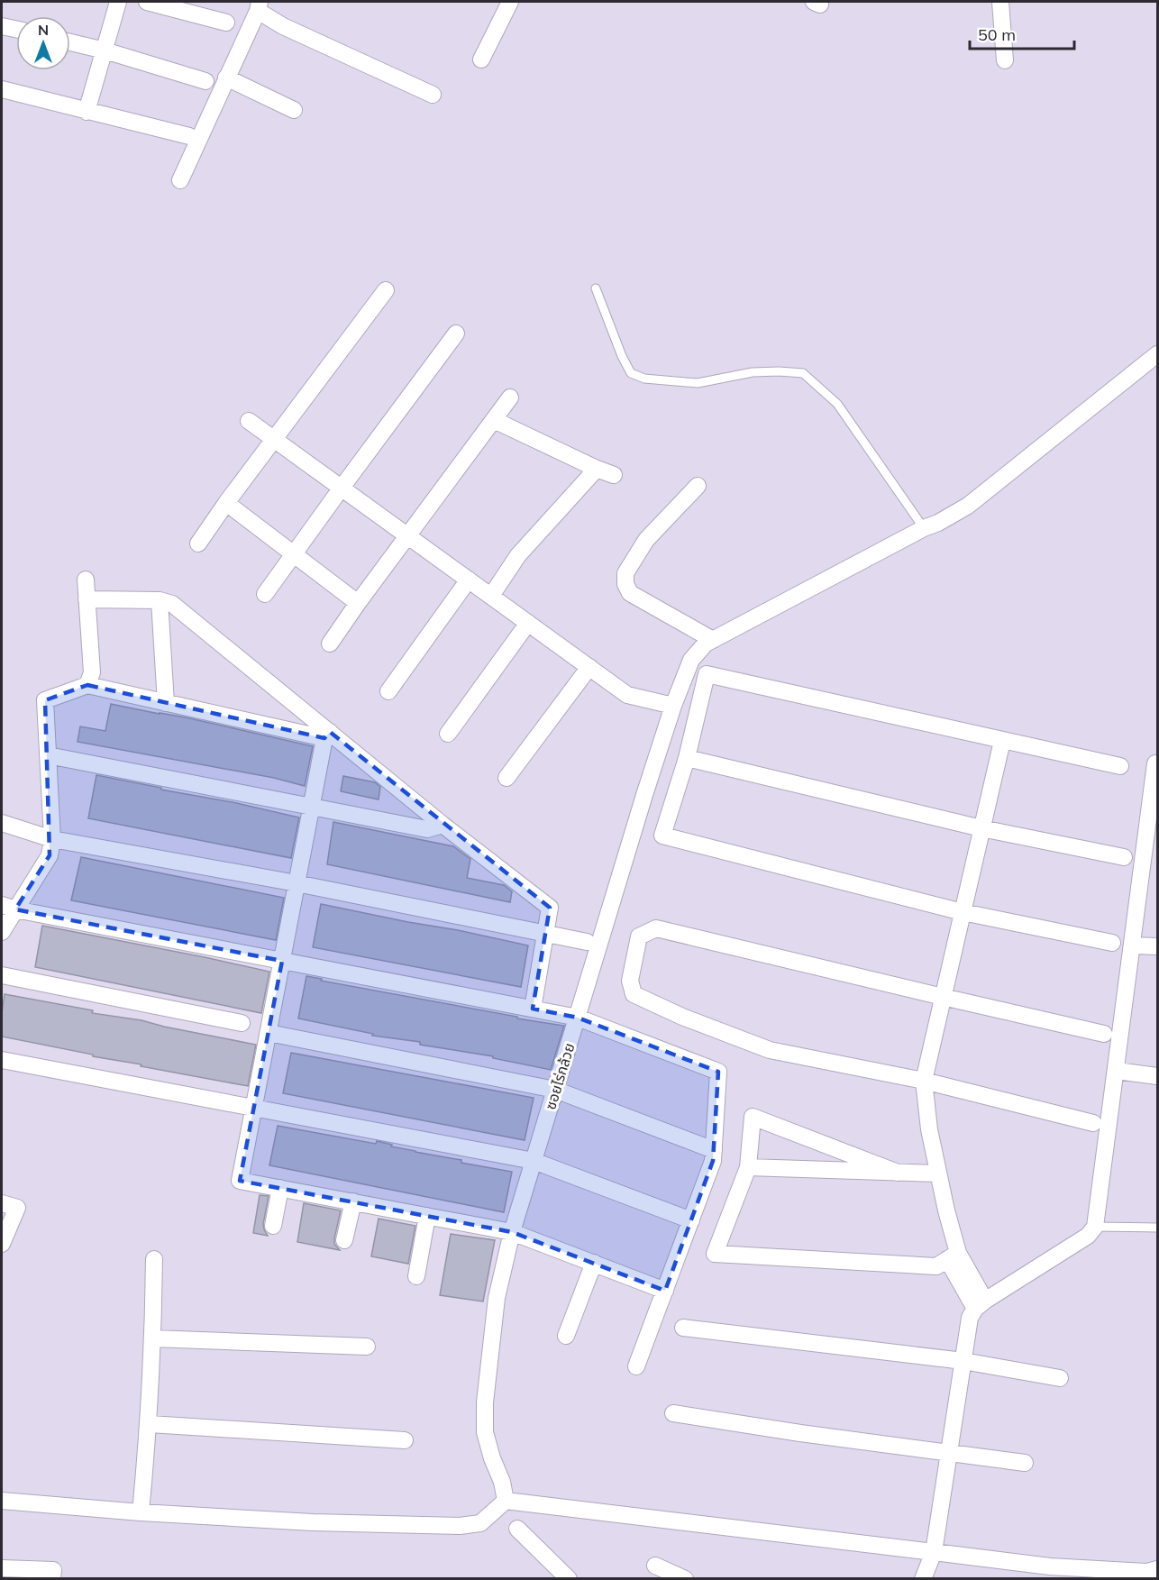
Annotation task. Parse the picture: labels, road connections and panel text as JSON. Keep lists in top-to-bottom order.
{
  "streets": {
    "street": ["ซอยไร่กล้วย"]
  },
  "scale_bar": "50 m",
  "north": "top"
}
